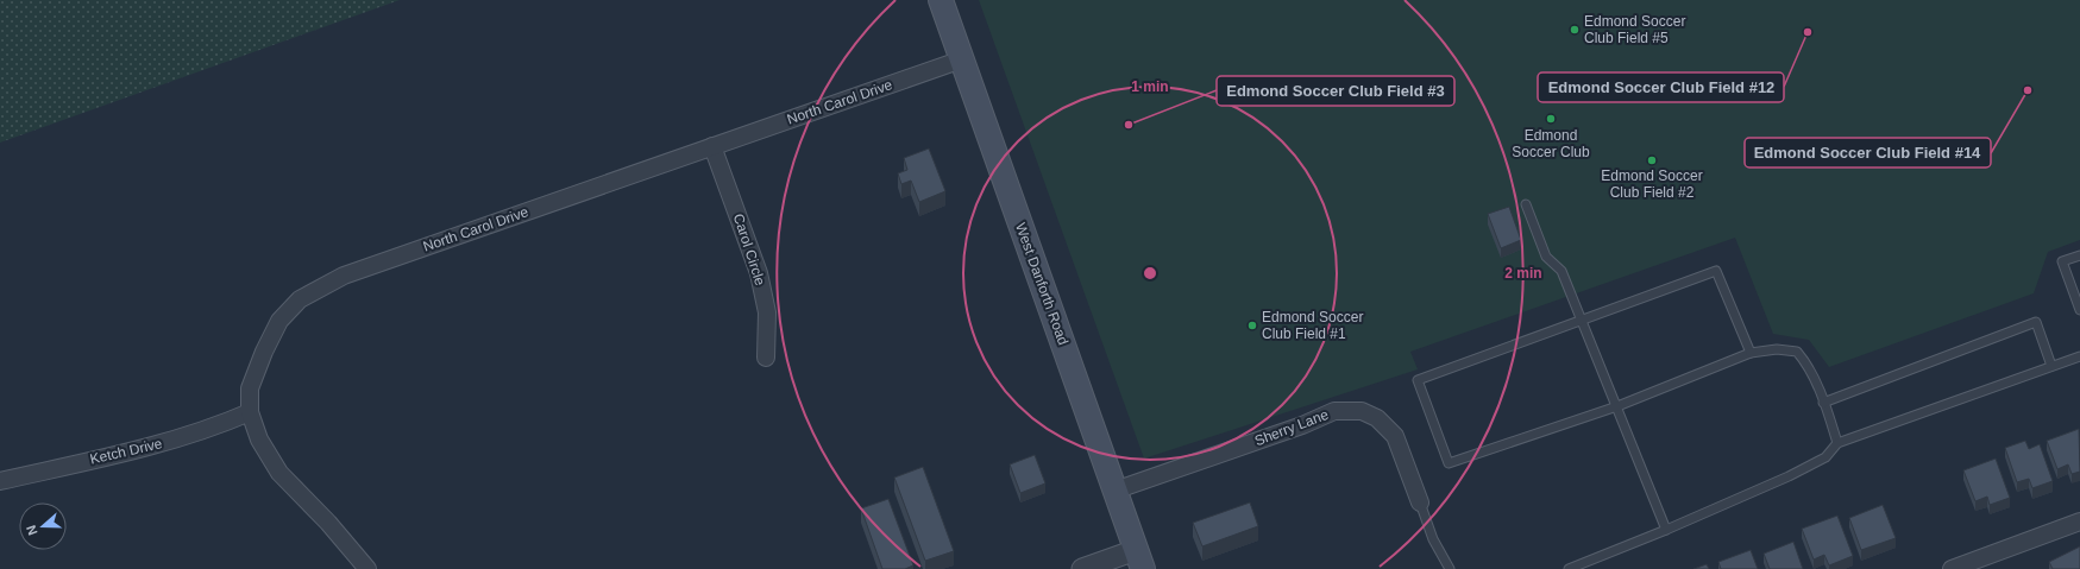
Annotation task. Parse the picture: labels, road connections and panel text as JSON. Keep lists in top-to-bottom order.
{
  "streets": {
    "main road": ["West Danforth Road"],
    "street": [
      "North Carol Drive",
      "Carol Circle",
      "Sherry Lane",
      "Ketch Drive"
    ]
  },
  "crossings": [
    ["North Carol Drive", "Carol Circle"],
    ["North Carol Drive", "West Danforth Road"],
    ["North Carol Drive", "Ketch Drive"],
    ["West Danforth Road", "Sherry Lane"]
  ],
  "places": [
    "Edmond Soccer Club Field #5",
    "Edmond Soccer Club Field #12",
    "Edmond Soccer Club Field #14",
    "Edmond Soccer Club",
    "Edmond Soccer Club Field #3",
    "Edmond Soccer Club Field #2",
    "Edmond Soccer Club Field #1"
  ],
  "north": "left",
  "rings": ["1 min", "2 min"]
}
